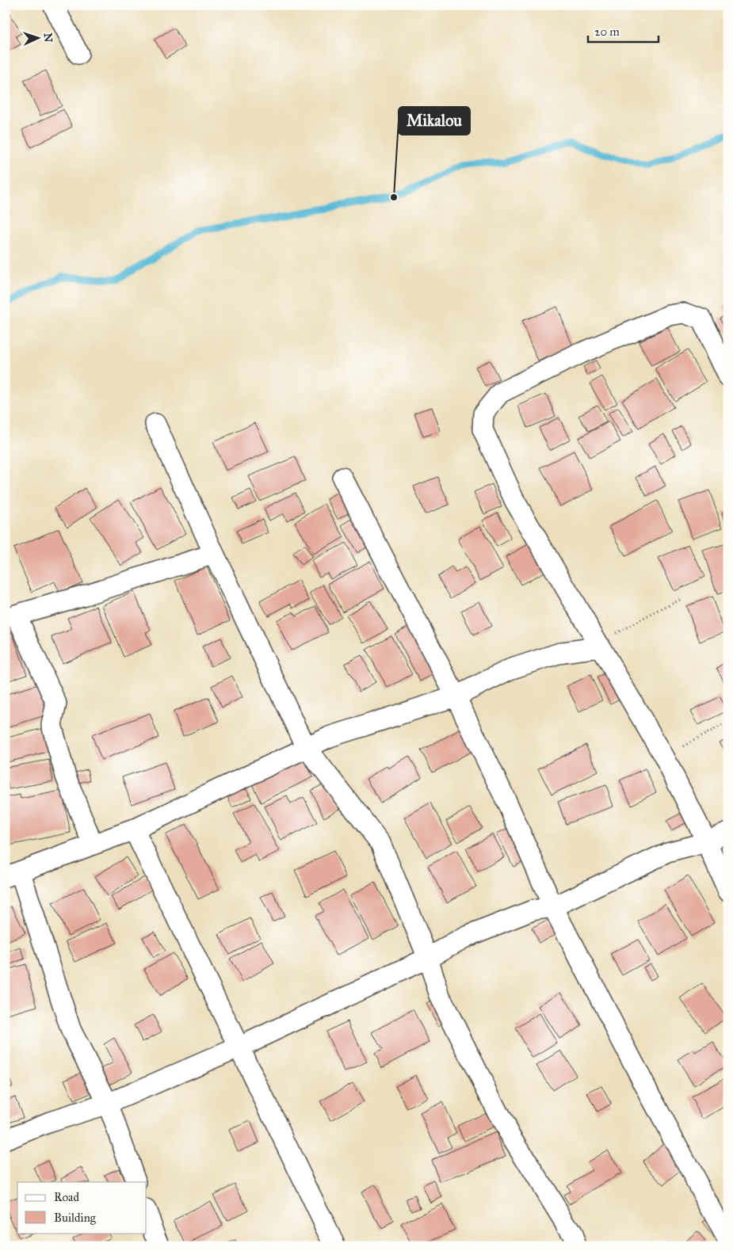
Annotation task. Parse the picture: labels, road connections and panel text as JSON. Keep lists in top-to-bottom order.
{
  "places": ["Mikalou"],
  "legend": ["Road", "Building"],
  "scale_bar": "20 m",
  "north": "right"
}
